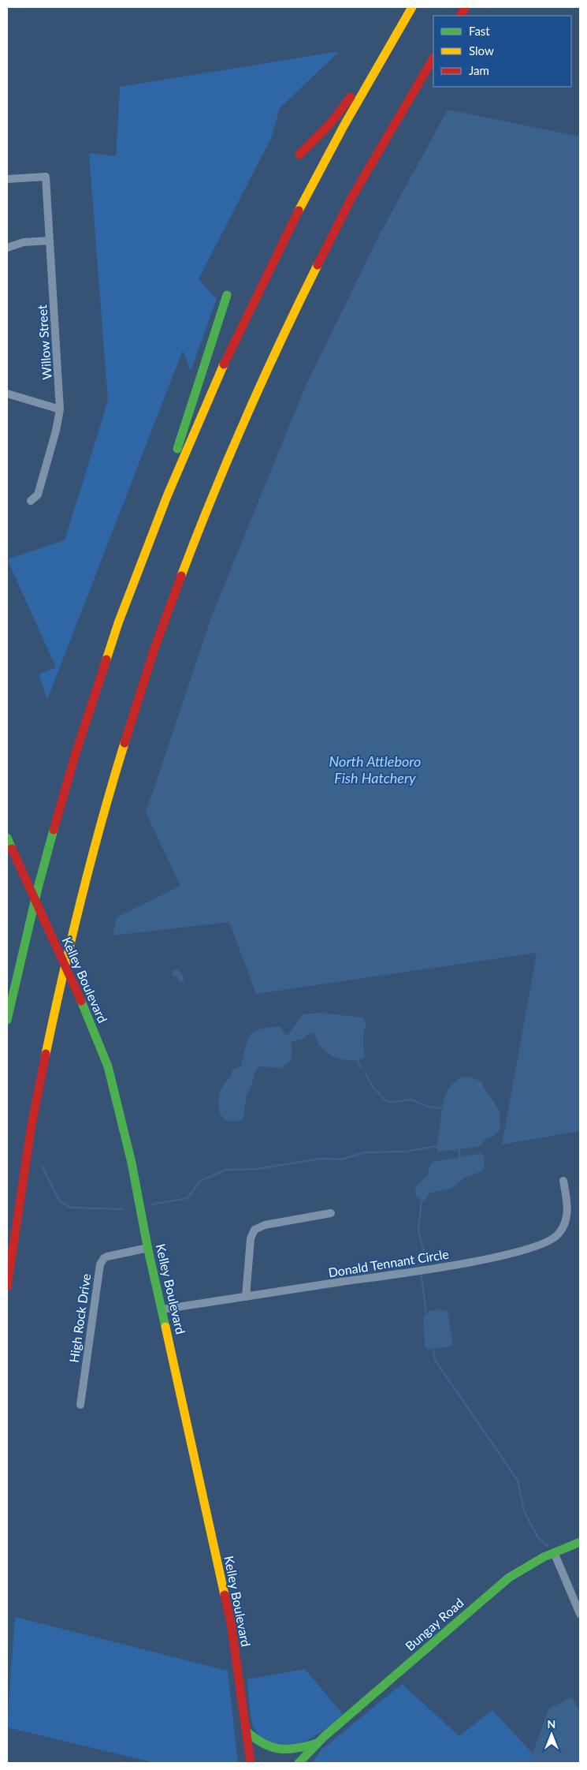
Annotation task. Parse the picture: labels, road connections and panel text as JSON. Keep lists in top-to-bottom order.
{
  "streets": {
    "main road": ["Kelley Boulevard", "Bungay Road"],
    "street": ["Willow Street", "Donald Tennant Circle", "High Rock Drive"]
  },
  "crossings": [
    ["Kelley Boulevard", "Donald Tennant Circle"],
    ["Kelley Boulevard", "High Rock Drive"],
    ["Kelley Boulevard", "Bungay Road"]
  ],
  "water": ["North Attleboro Fish Hatchery"],
  "legend": ["Fast", "Slow", "Jam"],
  "north": "top"
}
